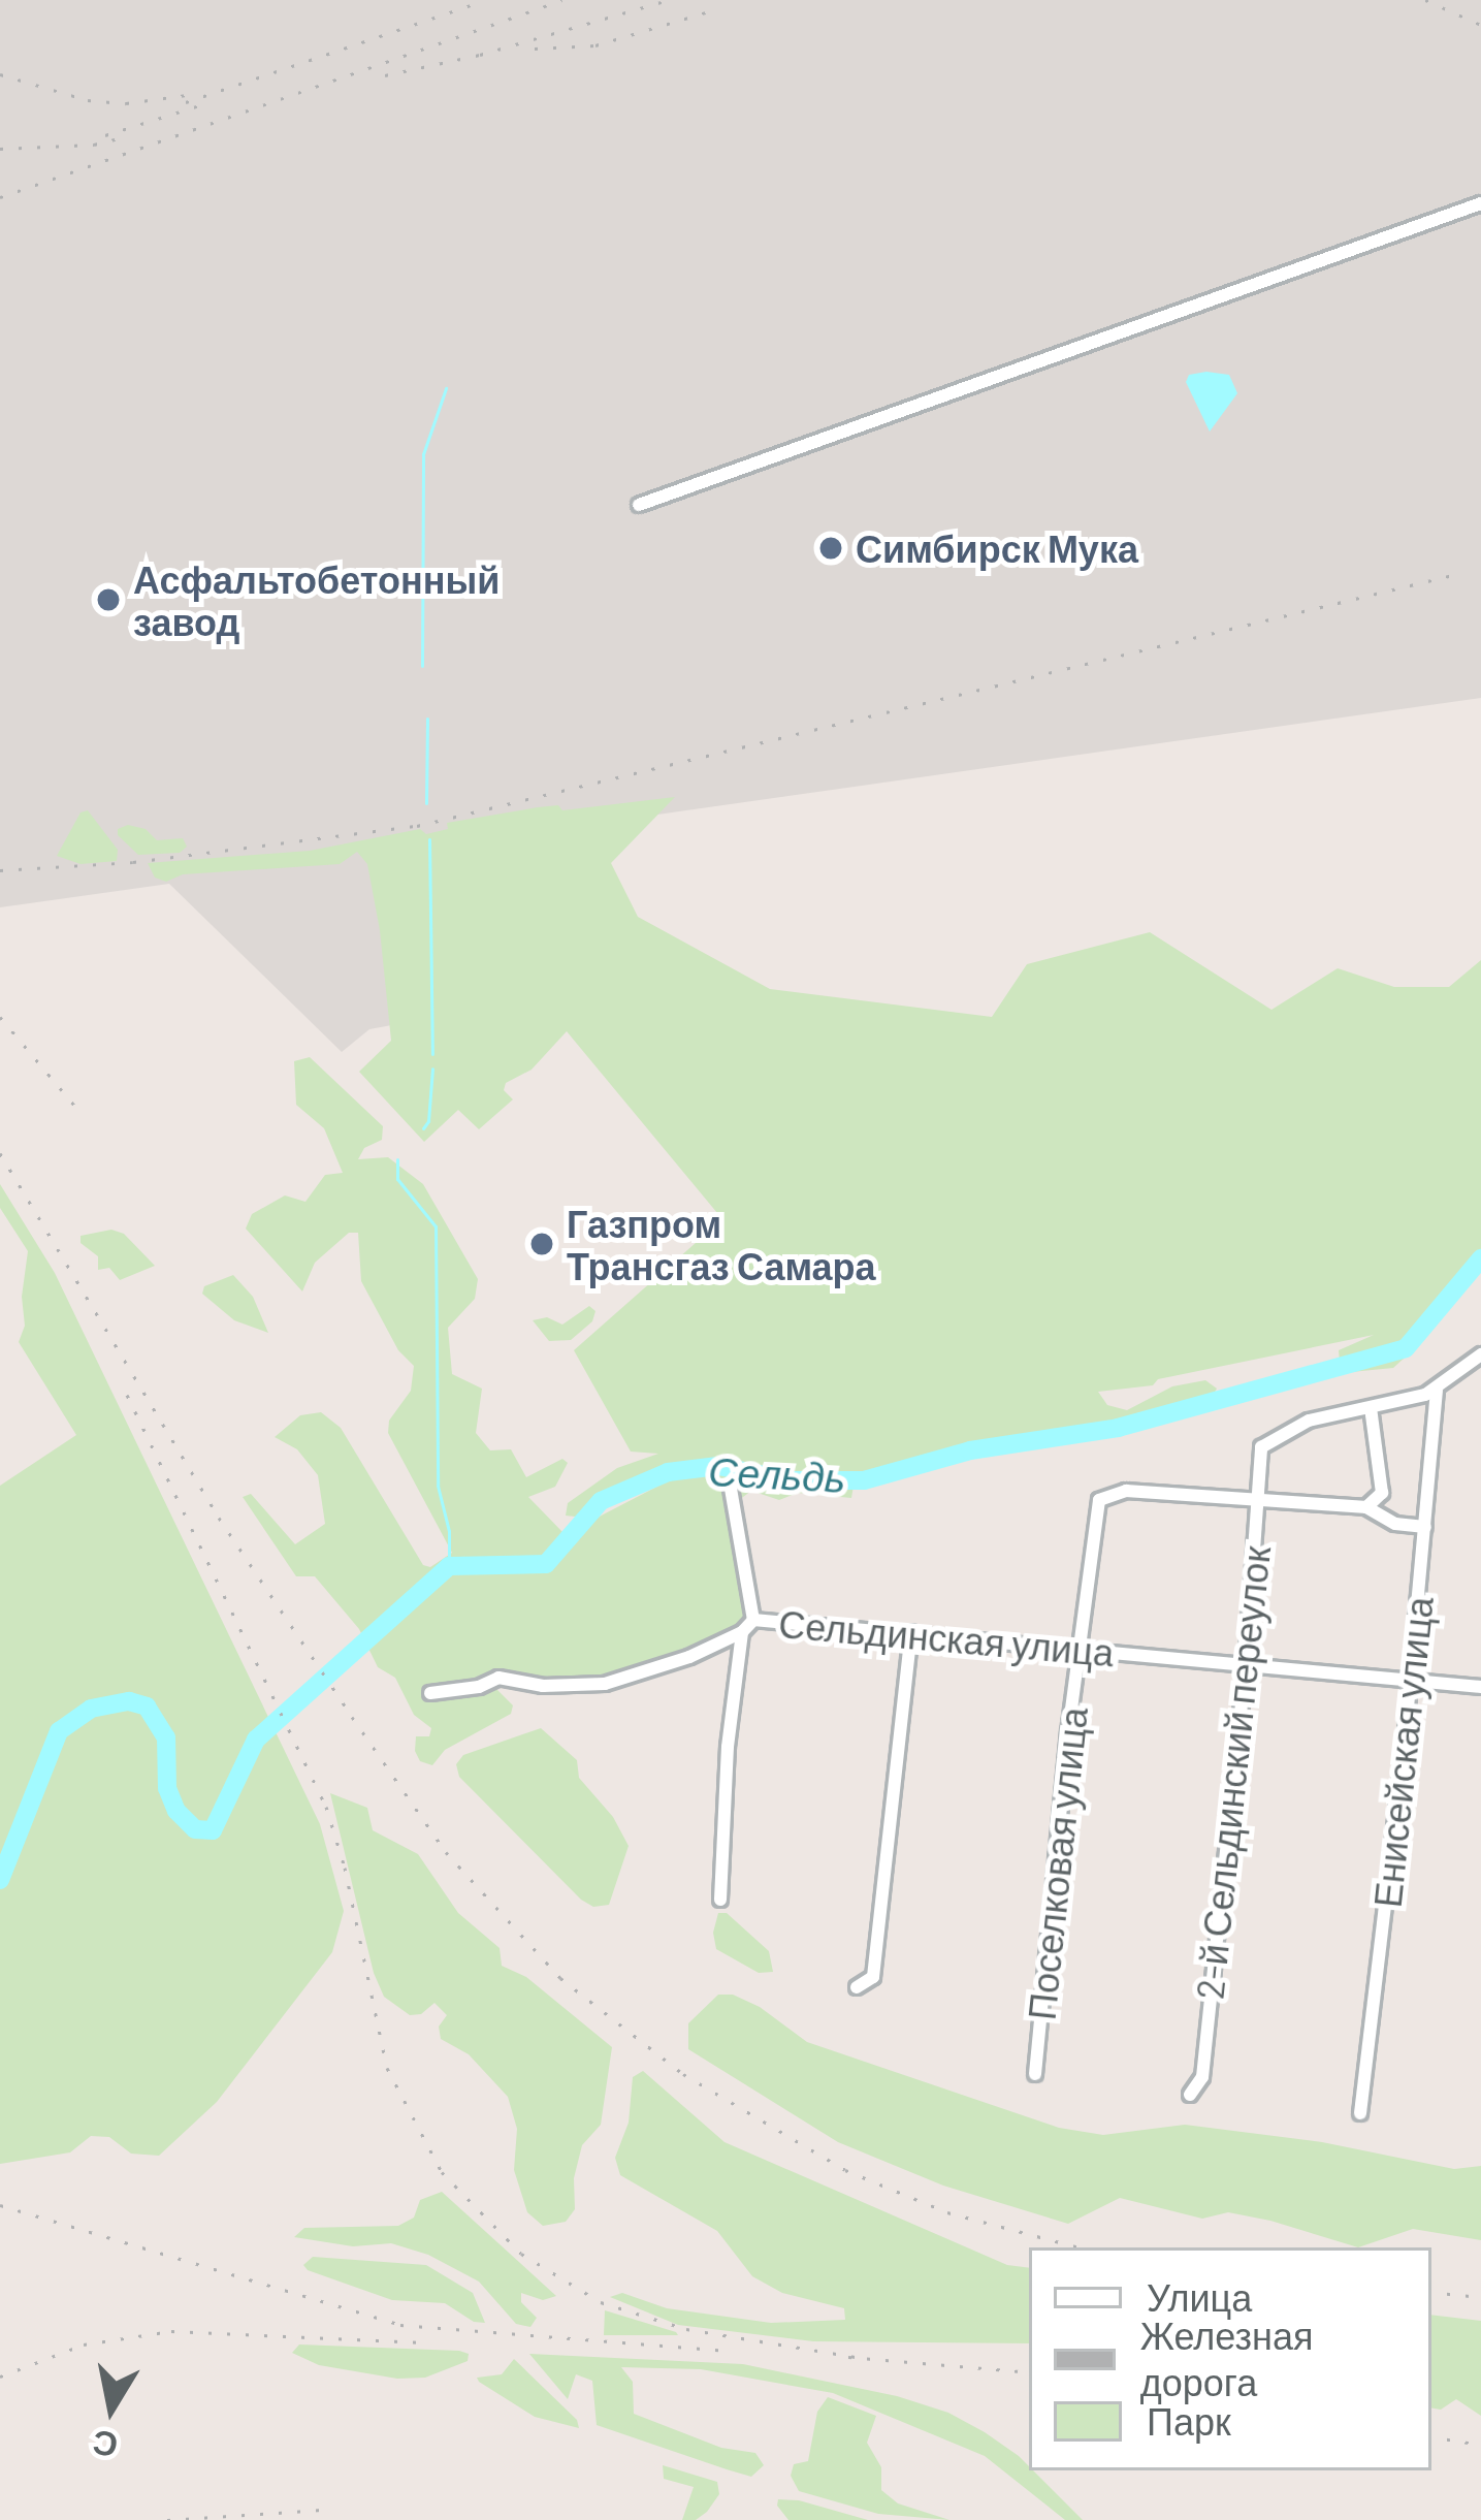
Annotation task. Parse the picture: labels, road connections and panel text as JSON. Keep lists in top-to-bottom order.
{
  "streets": {
    "street": [
      "Сельдинская улица",
      "Енисейская улица",
      "2-й Сельдинский переулок",
      "Поселковая улица"
    ]
  },
  "crossings": [
    ["Сельдинская улица", "Енисейская улица"],
    ["Сельдинская улица", "2-й Сельдинский переулок"],
    ["Сельдинская улица", "Поселковая улица"],
    ["2-й Сельдинский переулок", "Поселковая улица"]
  ],
  "water": ["Сельдь"],
  "places": ["Симбирск Мука", "Асфальтобетонный завод", "Газпром Трансгаз Самара"],
  "legend": ["Улица", "Железная дорога", "Парк"],
  "north": "bottom"
}
